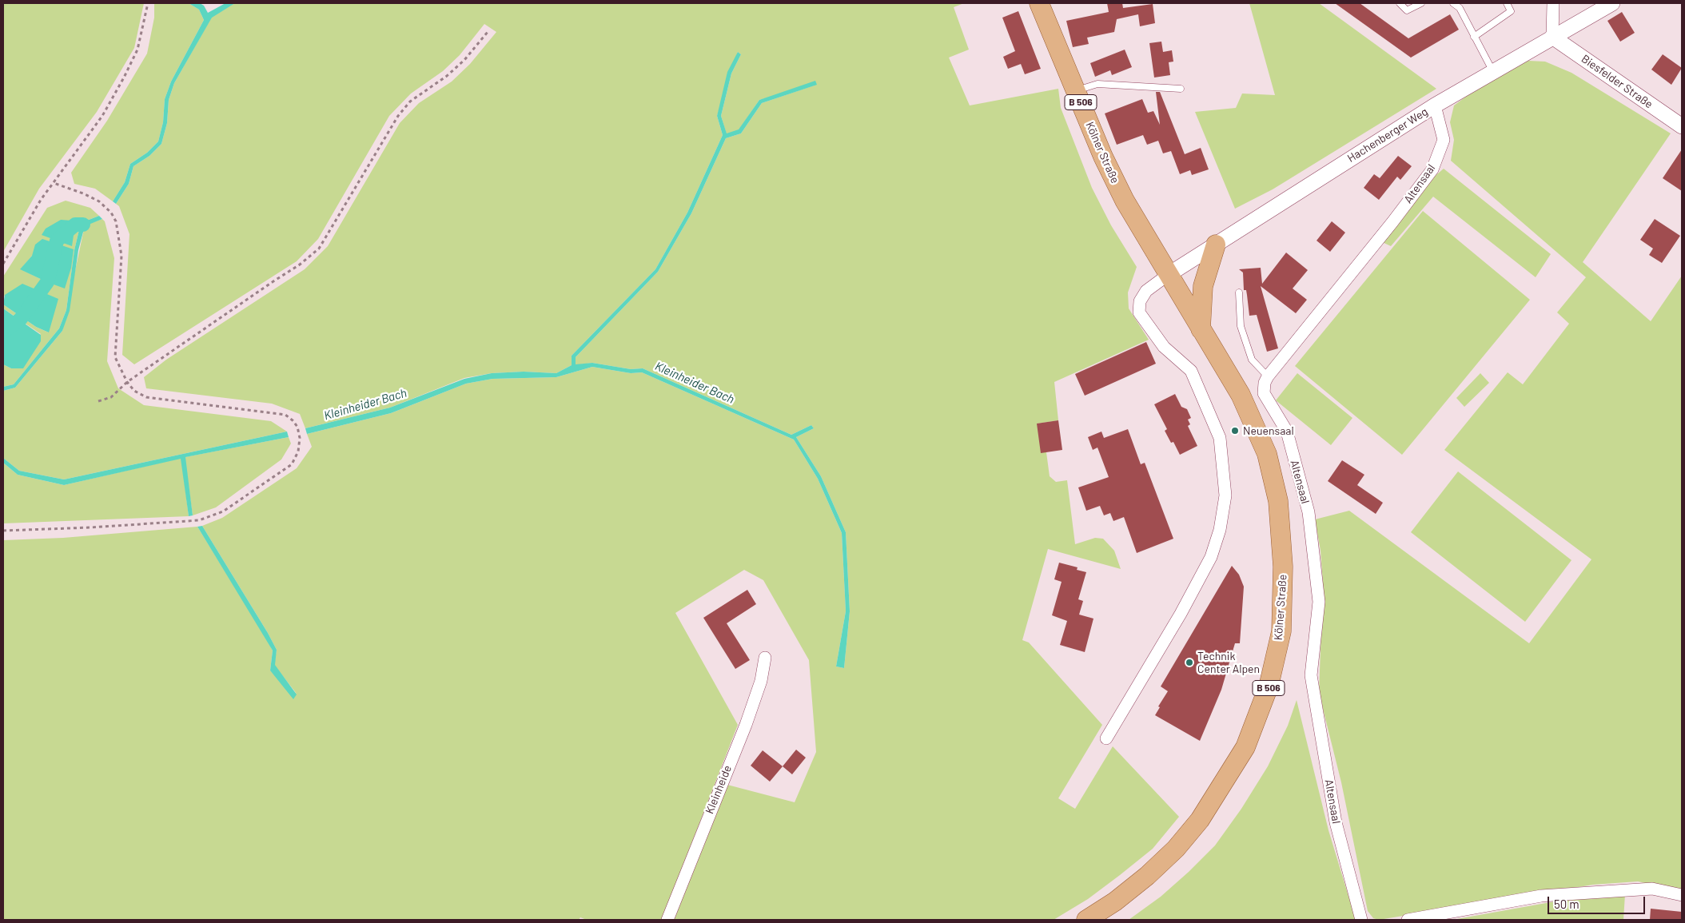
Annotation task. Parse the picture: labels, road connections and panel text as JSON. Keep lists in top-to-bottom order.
{
  "streets": {
    "main road": ["B 506", "Kölner Straße"],
    "street": [
      "Biesfelder Straße",
      "Hachenberger Weg",
      "Altensaal",
      "Kleinheide"
    ]
  },
  "crossings": [
    ["Biesfelder Straße", "Hachenberger Weg"],
    ["Hachenberger Weg", "Kölner Straße"],
    ["Hachenberger Weg", "Altensaal"]
  ],
  "water": ["Kleinheider Bach"],
  "places": ["Neuensaal", "Technik Center Alpen"],
  "scale_bar": "50 m"
}
